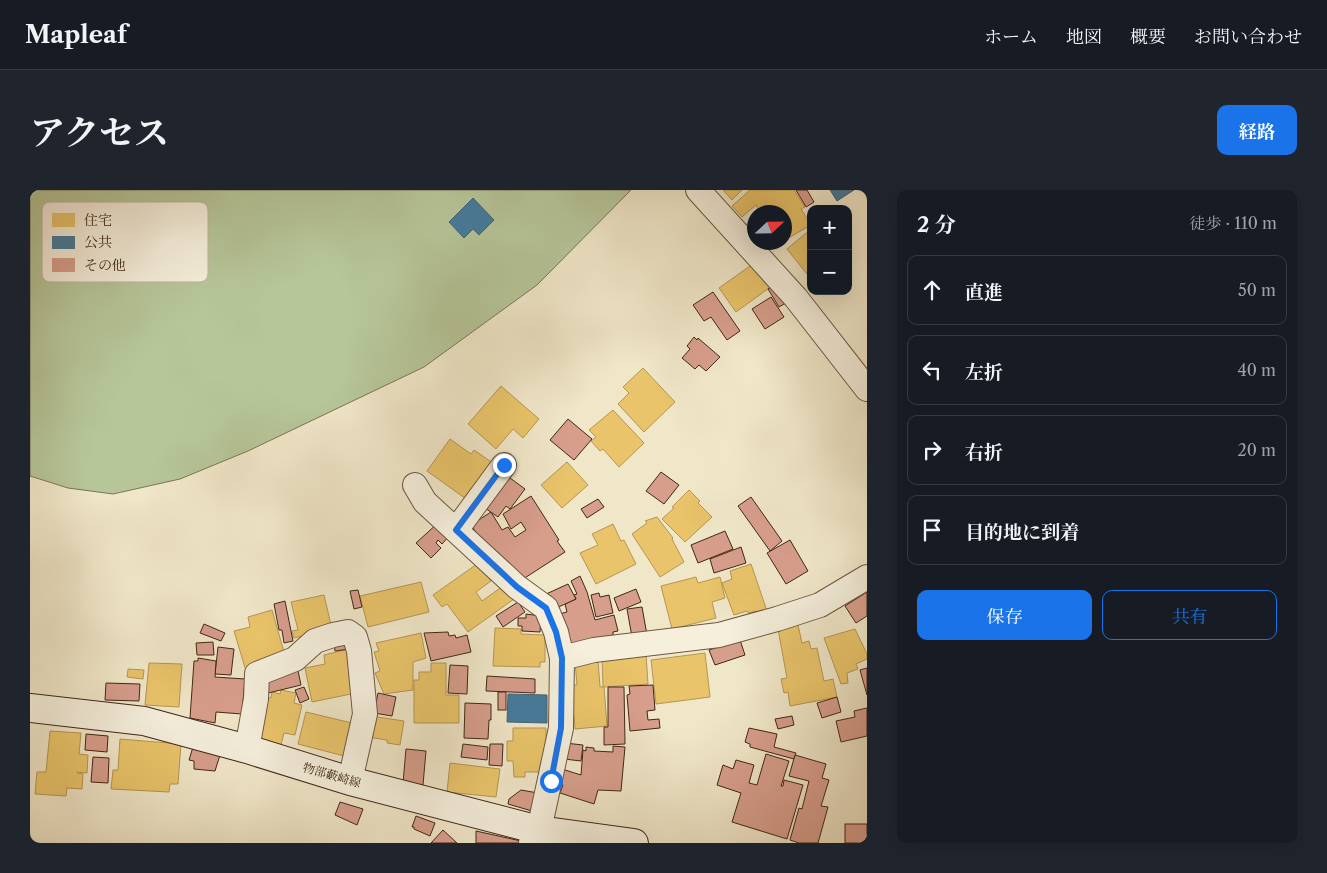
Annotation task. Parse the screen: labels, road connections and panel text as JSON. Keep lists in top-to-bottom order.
{
  "streets": {
    "main road": ["物部藪崎線"]
  },
  "legend": ["住宅", "公共", "その他"],
  "north": "right",
  "page": {
    "header": "Mapleaf",
    "nav": [
      "ホーム",
      "地図",
      "概要",
      "お問い合わせ"
    ],
    "title": "アクセス",
    "buttons": [
      "経路",
      ["保存", "共有"]
    ],
    "heading": ["2 分", "徒歩 · 110 m"],
    "map_buttons": ["+", "−"],
    "list": [
      ["直進", "50 m"],
      ["左折", "40 m"],
      ["右折", "20 m"],
      "目的地に到着"
    ]
  }
}
